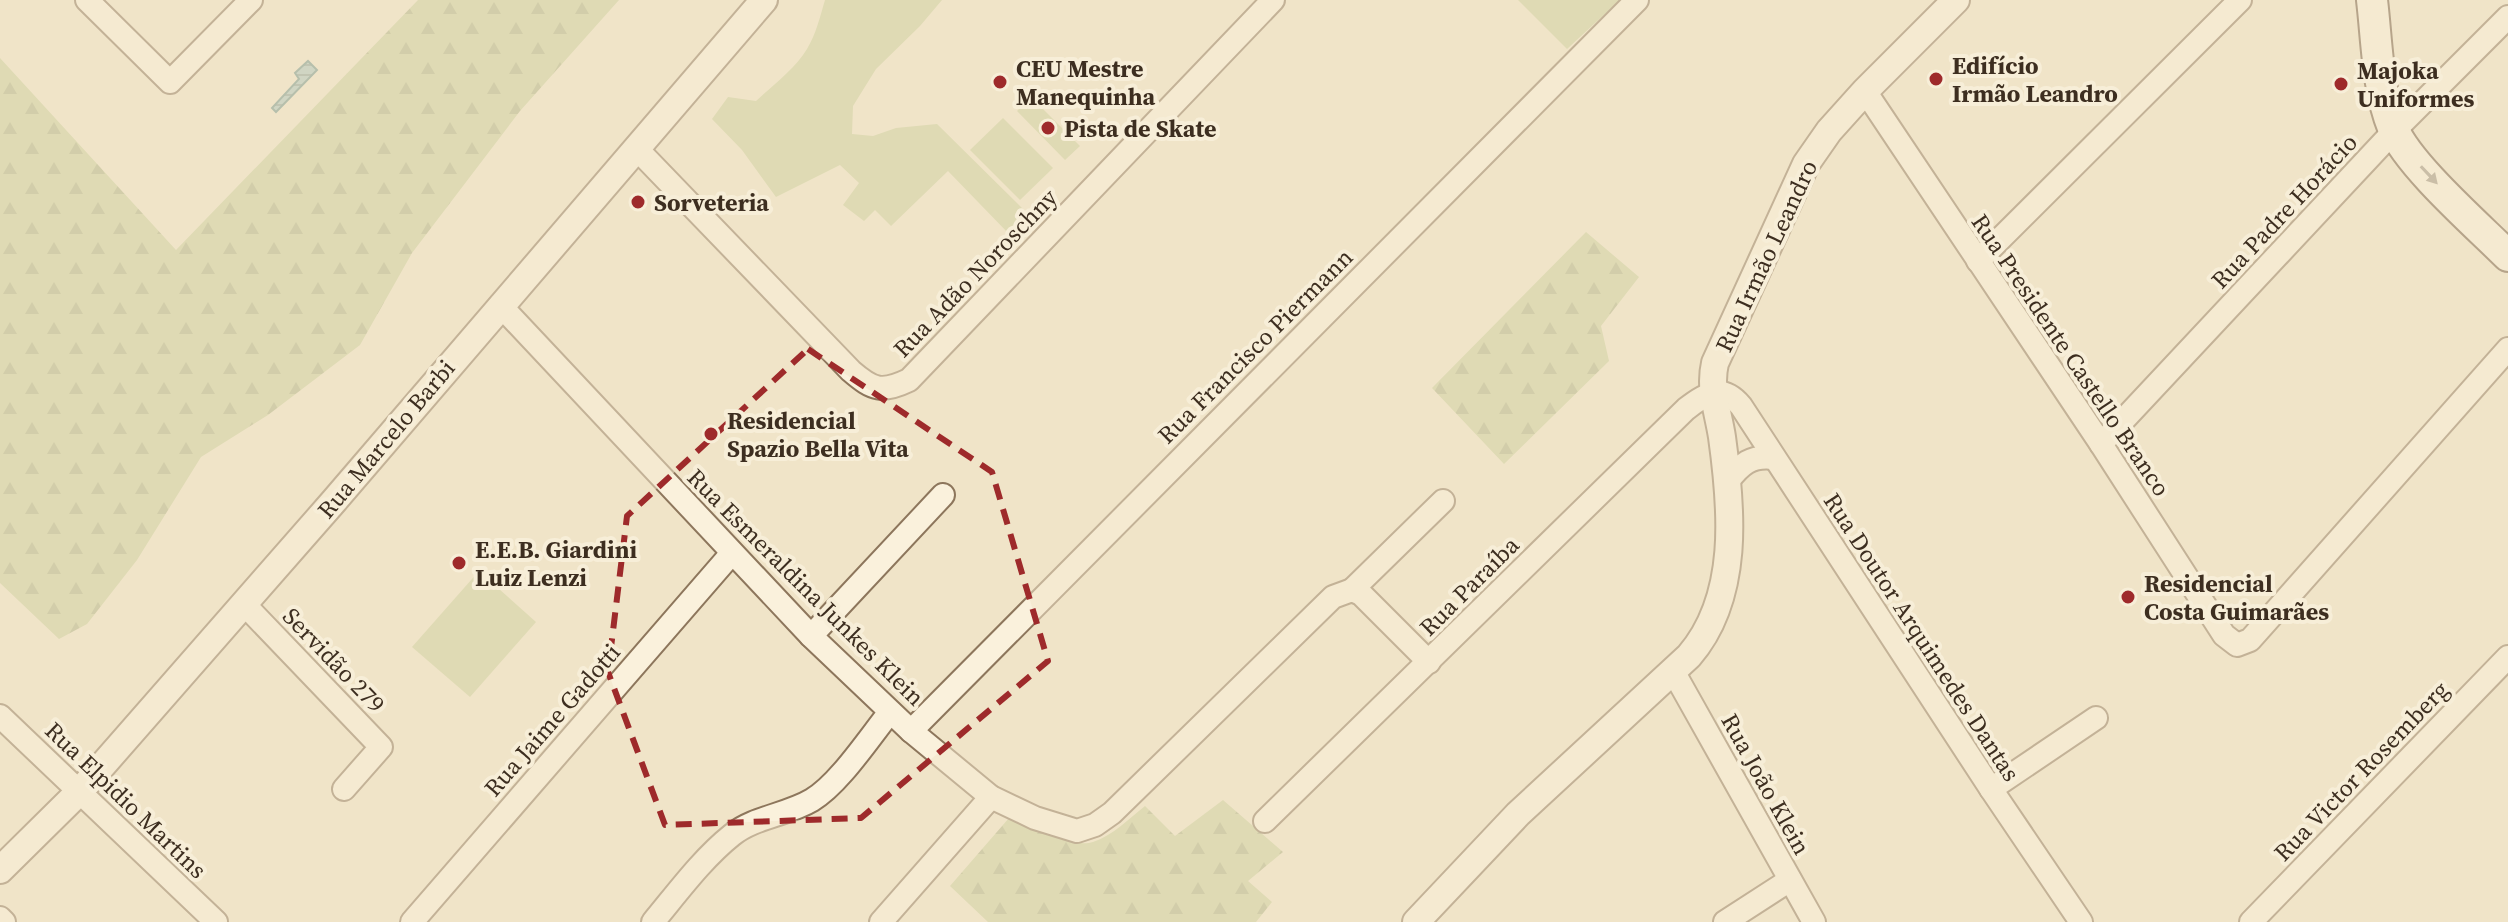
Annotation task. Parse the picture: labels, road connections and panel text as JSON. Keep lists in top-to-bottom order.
{
  "streets": {
    "street": [
      "Rua Padre Horácio",
      "Rua Irmão Leandro",
      "Rua Adão Noroschny",
      "Rua Francisco Piermann",
      "Rua Presidente Castello Branco",
      "Rua Marcelo Barbi",
      "Rua Paraíba",
      "Rua Esmeraldina Junkes Klein",
      "Rua Doutor Arquimedes Dantas",
      "Servidão 279",
      "Rua Jaime Gadotti",
      "Rua Victor Rosemberg",
      "Rua João Klein",
      "Rua Elpidio Martins"
    ]
  },
  "crossings": [
    ["Rua Padre Horácio", "Rua Presidente Castello Branco"],
    ["Rua Irmão Leandro", "Rua Presidente Castello Branco"],
    ["Rua Irmão Leandro", "Rua Paraíba"],
    ["Rua Irmão Leandro", "Rua Doutor Arquimedes Dantas"],
    ["Rua Irmão Leandro", "Rua João Klein"],
    ["Rua Adão Noroschny", "Rua Marcelo Barbi"],
    ["Rua Francisco Piermann", "Rua Esmeraldina Junkes Klein"],
    ["Rua Marcelo Barbi", "Rua Esmeraldina Junkes Klein"],
    ["Rua Marcelo Barbi", "Servidão 279"],
    ["Rua Marcelo Barbi", "Rua Elpidio Martins"],
    ["Rua Paraíba", "Rua Doutor Arquimedes Dantas"],
    ["Rua Esmeraldina Junkes Klein", "Rua Jaime Gadotti"]
  ],
  "places": [
    "Edifício Irmão Leandro",
    "CEU Mestre Manequinha",
    "Majoka Uniformes",
    "Pista de Skate",
    "Sorveteria",
    "Residencial Spazio Bella Vita",
    "E.E.B. Giardini Luiz Lenzi",
    "Residencial Costa Guimarães"
  ]
}
